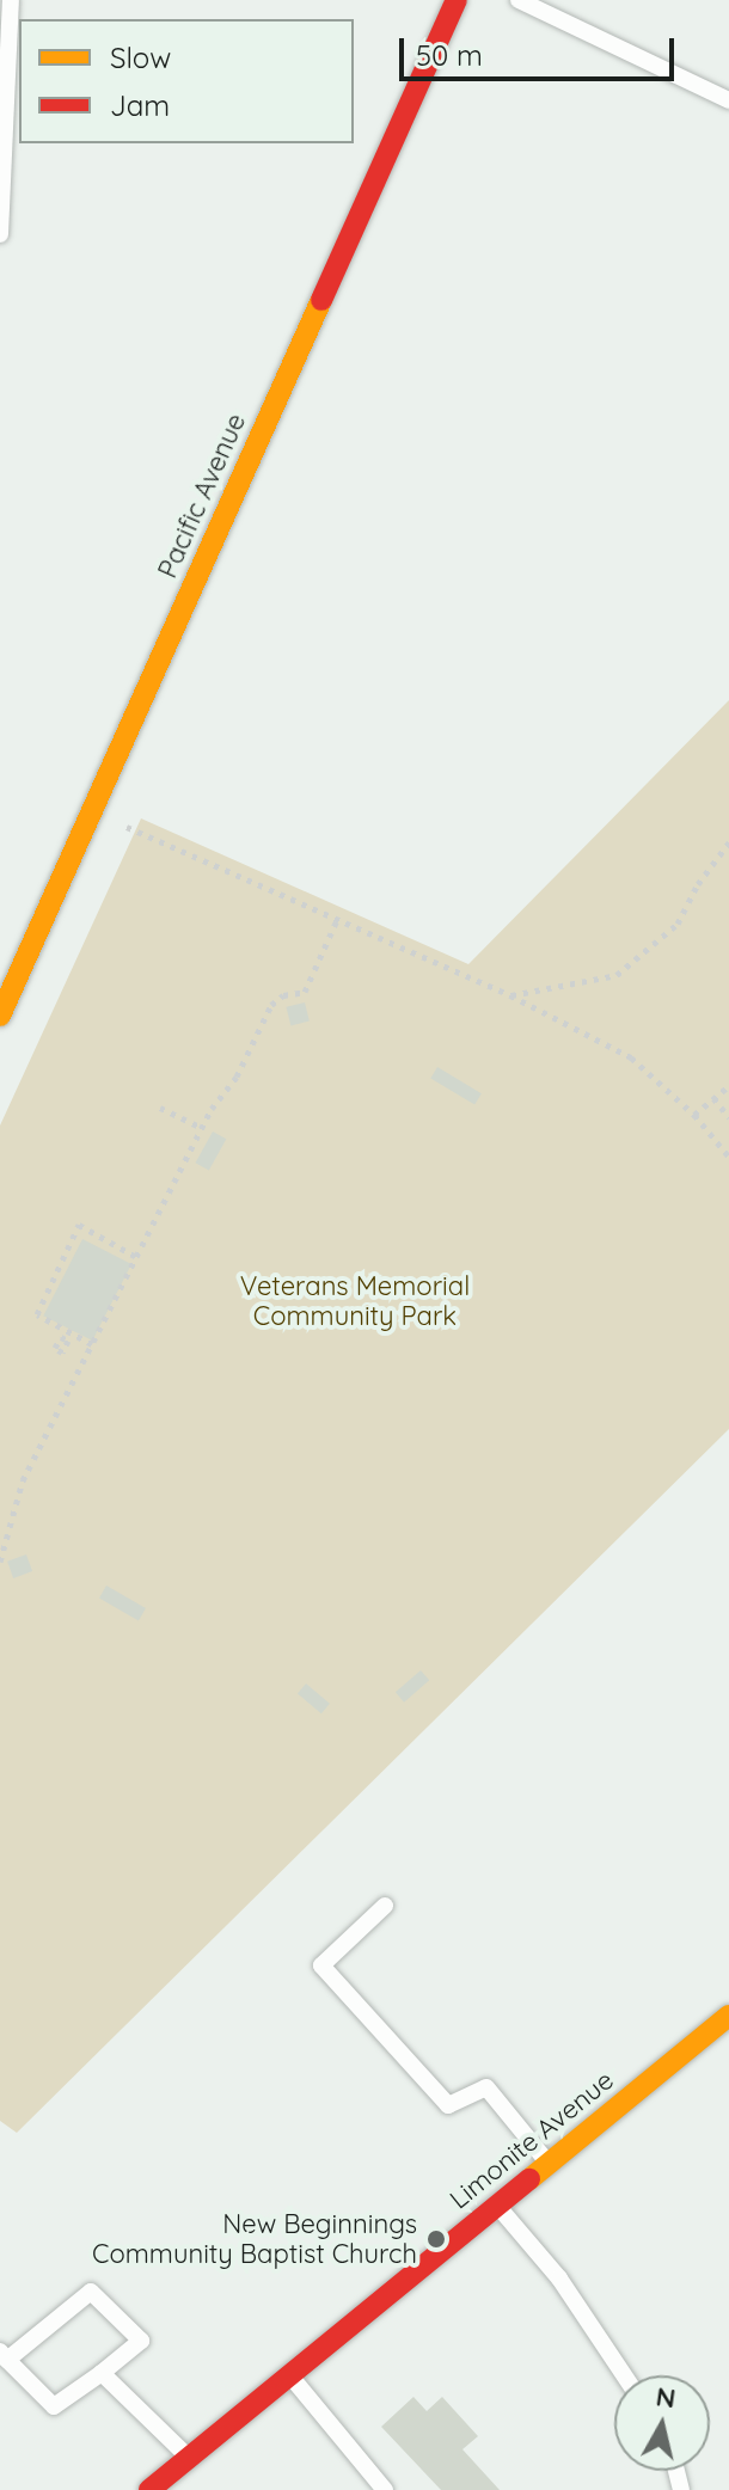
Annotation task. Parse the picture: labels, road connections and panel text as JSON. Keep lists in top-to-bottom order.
{
  "streets": {
    "street": ["Pacific Avenue", "Limonite Avenue"]
  },
  "parks": ["Veterans Memorial Community Park"],
  "places": ["New Beginnings Community Baptist Church"],
  "legend": ["Slow", "Jam"],
  "scale_bar": "50 m",
  "north": "top"
}
